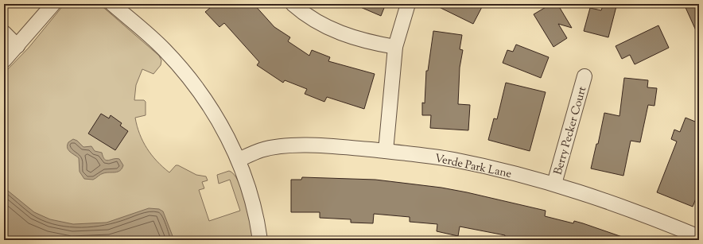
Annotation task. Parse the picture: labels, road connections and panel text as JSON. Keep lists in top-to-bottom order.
{
  "streets": {
    "street": ["Berry Pecker Court", "Verde Park Lane"]
  },
  "crossings": [
    ["Berry Pecker Court", "Verde Park Lane"]
  ]
}
